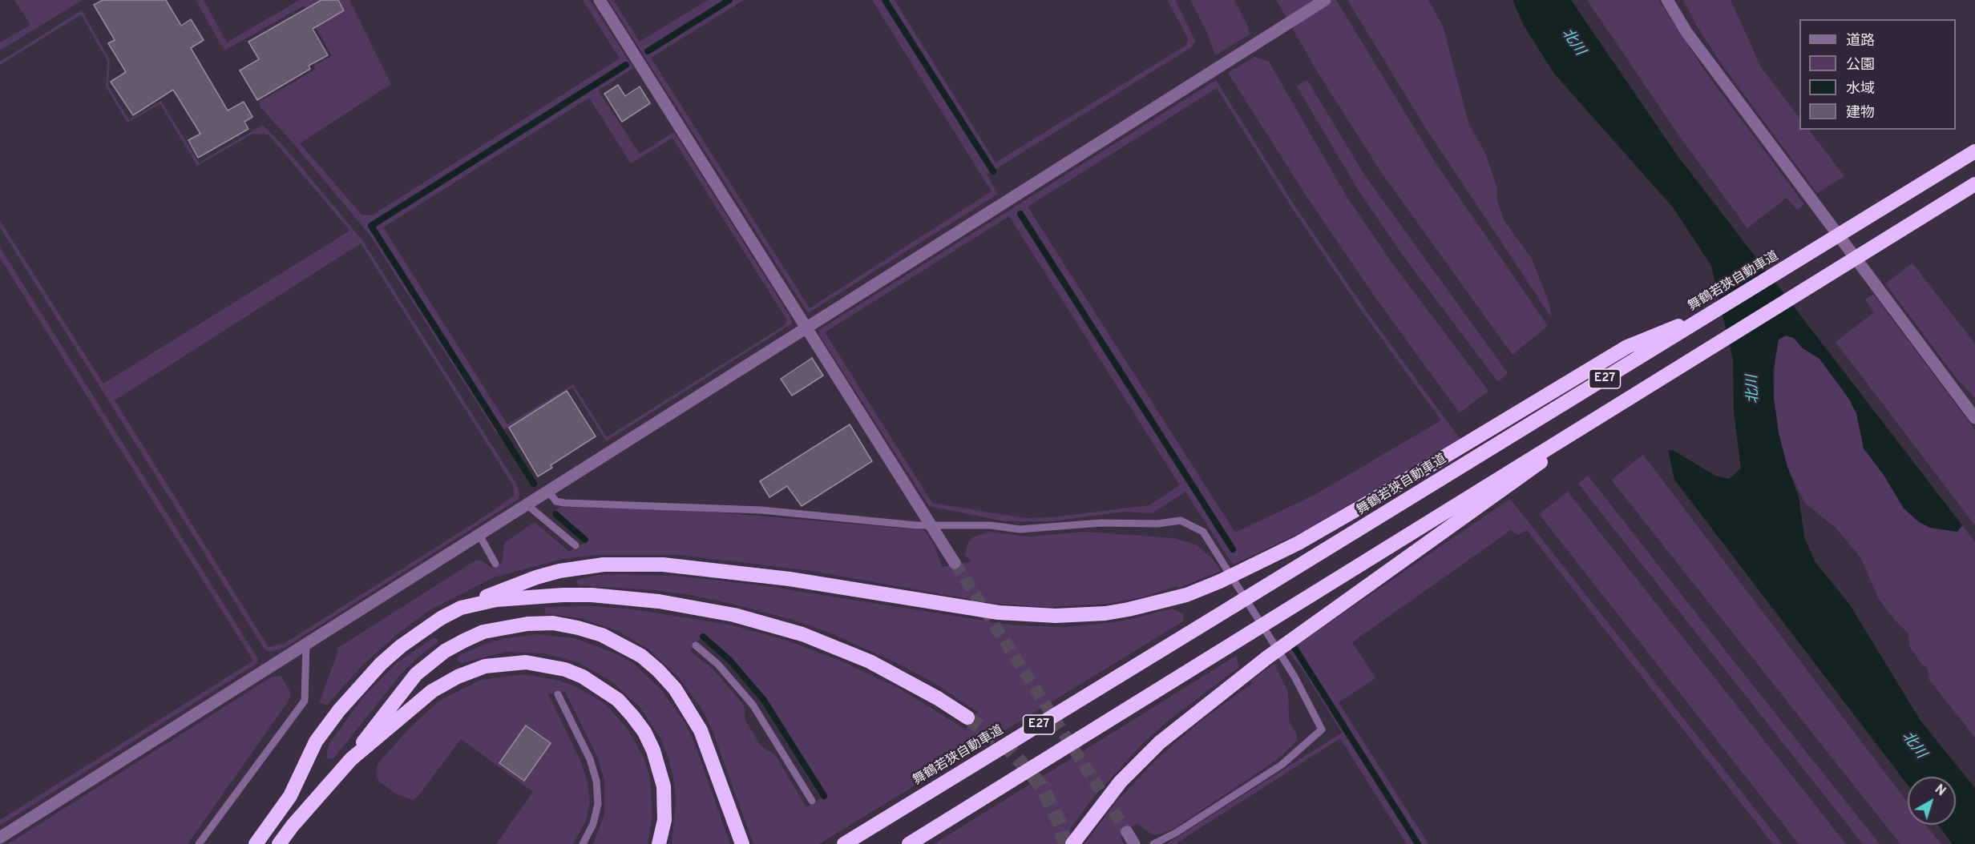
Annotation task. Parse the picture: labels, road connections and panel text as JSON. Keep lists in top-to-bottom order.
{
  "streets": {
    "highway": ["舞鶴若狭自動車道", "E27"]
  },
  "water": ["北川"],
  "legend": [
    "道路",
    "公園",
    "水域",
    "建物"
  ],
  "north": "top right"
}
